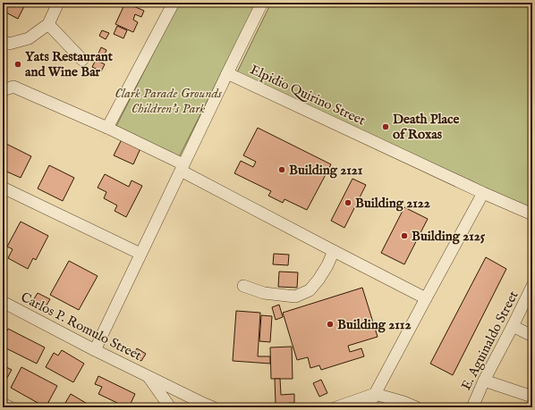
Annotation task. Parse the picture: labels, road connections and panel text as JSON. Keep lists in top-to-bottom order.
{
  "streets": {
    "street": ["Elpidio Quirino Street", "Carlos P. Romulo Street", "E. Aguinaldo Street"]
  },
  "parks": ["Clark Parade Grounds Children's Park"],
  "places": [
    "Yats Restaurant and Wine Bar",
    "Death Place of Roxas",
    "Building 2121",
    "Building 2122",
    "Building 2125",
    "Building 2112"
  ]
}
